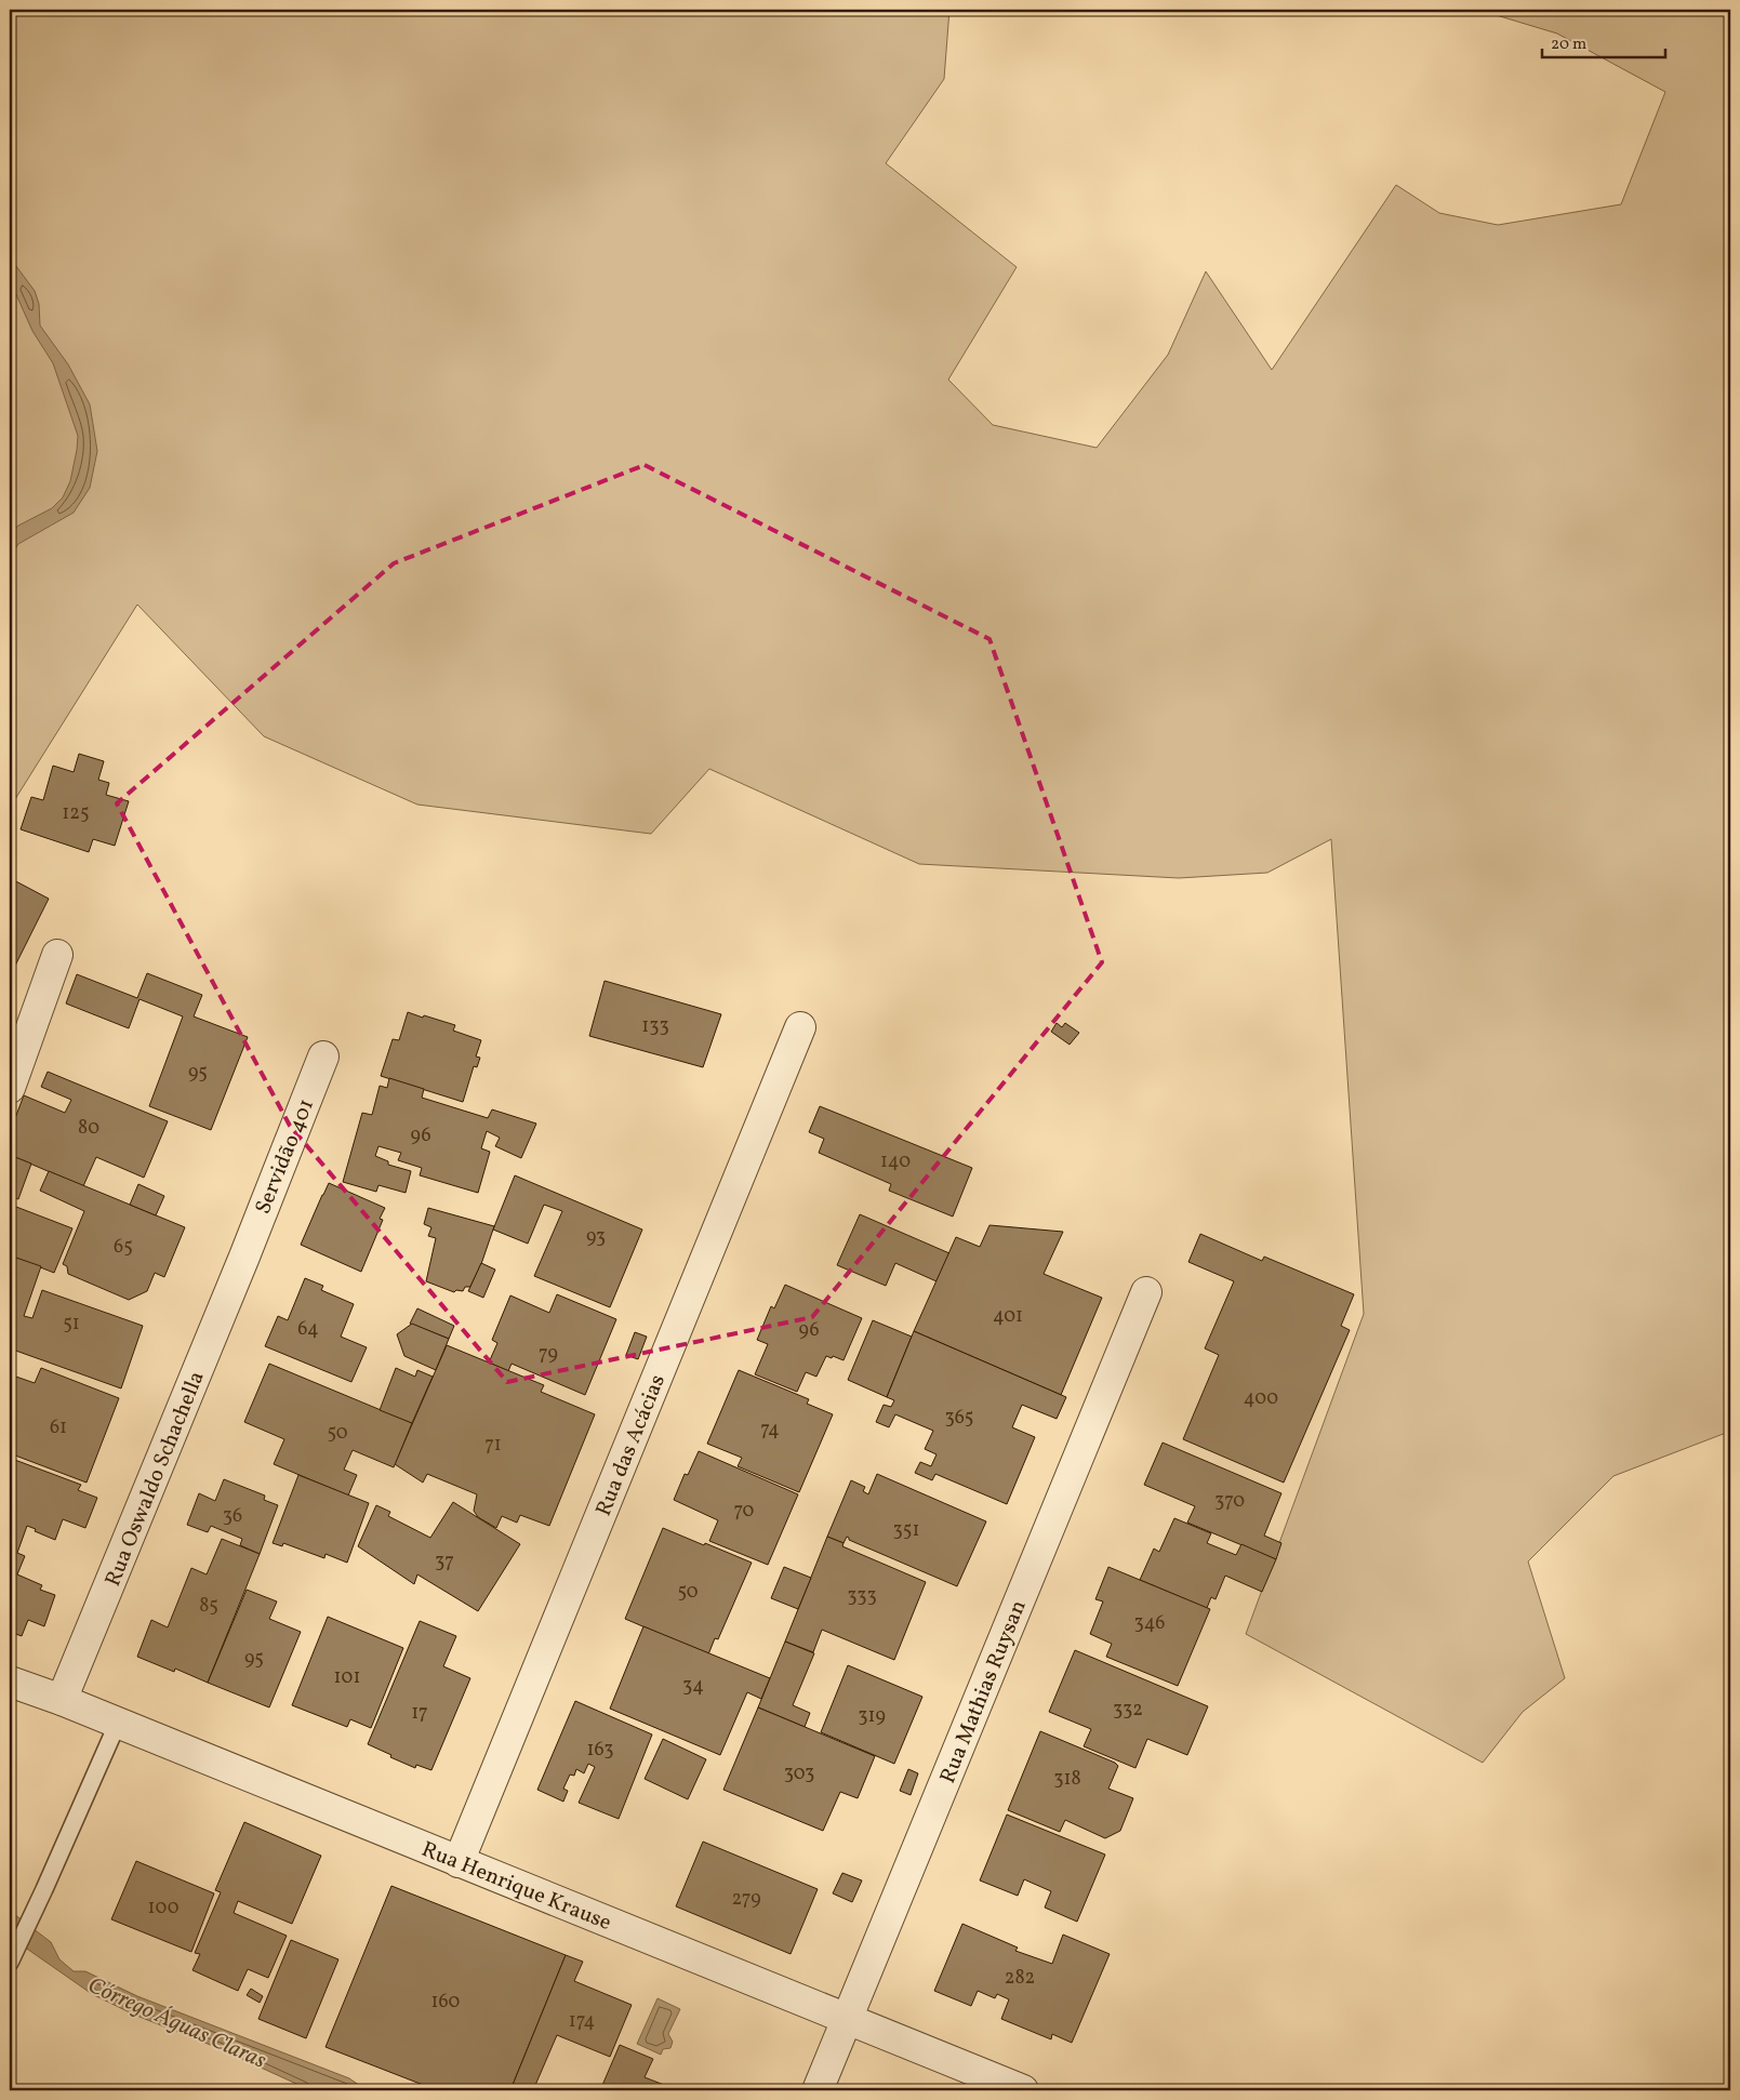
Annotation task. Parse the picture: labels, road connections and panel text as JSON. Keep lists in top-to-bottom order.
{
  "streets": {
    "street": [
      "Servidão 401",
      "Rua das Acácias",
      "Rua Oswaldo Schachella",
      "Rua Mathias Ruysan",
      "Rua Henrique Krause"
    ]
  },
  "crossings": [
    ["Servidão 401", "Rua Oswaldo Schachella"],
    ["Rua das Acácias", "Rua Henrique Krause"],
    ["Rua Oswaldo Schachella", "Rua Henrique Krause"],
    ["Rua Mathias Ruysan", "Rua Henrique Krause"]
  ],
  "water": ["Córrego Águas Claras"],
  "house_numbers": [
    "125",
    "133",
    "95",
    "80",
    "96",
    "140",
    "93",
    "65",
    "401",
    "51",
    "64",
    "96",
    "79",
    "400",
    "365",
    "61",
    "74",
    "50",
    "71",
    "370",
    "70",
    "36",
    "351",
    "37",
    "50",
    "333",
    "85",
    "346",
    "95",
    "101",
    "34",
    "332",
    "17",
    "319",
    "163",
    "303",
    "318",
    "279",
    "100",
    "282",
    "160",
    "174"
  ],
  "scale_bar": "20 m"
}
